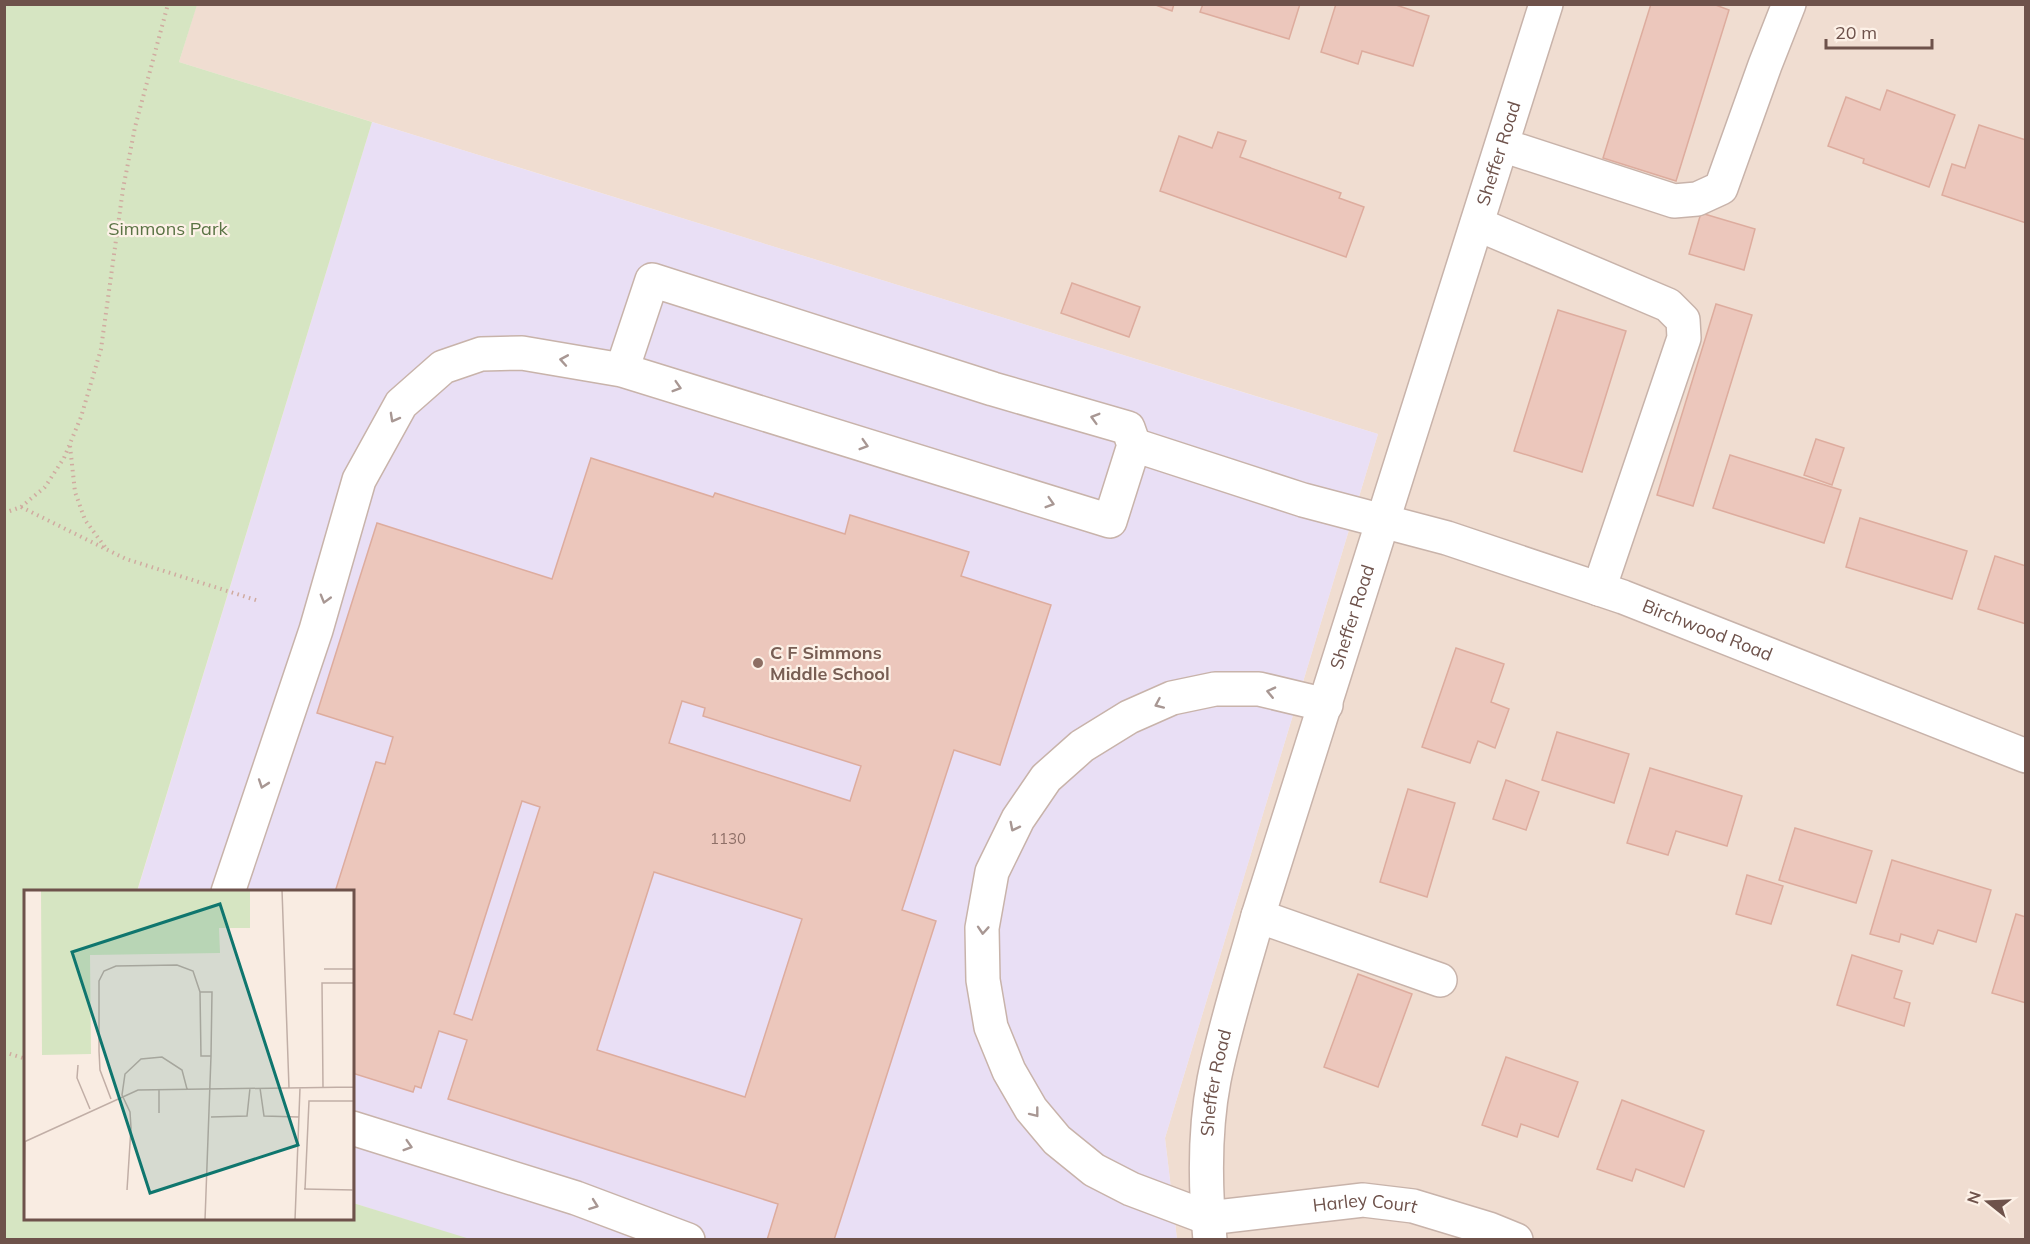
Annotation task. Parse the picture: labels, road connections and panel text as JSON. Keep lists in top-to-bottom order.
{
  "streets": {
    "street": ["Sheffer Road", "Birchwood Road", "Harley Court"]
  },
  "crossings": [
    ["Sheffer Road", "Birchwood Road"],
    ["Sheffer Road", "Harley Court"]
  ],
  "parks": ["Simmons Park"],
  "places": ["C F Simmons Middle School"],
  "house_numbers": ["1130"],
  "scale_bar": "20 m",
  "north": "left"
}
